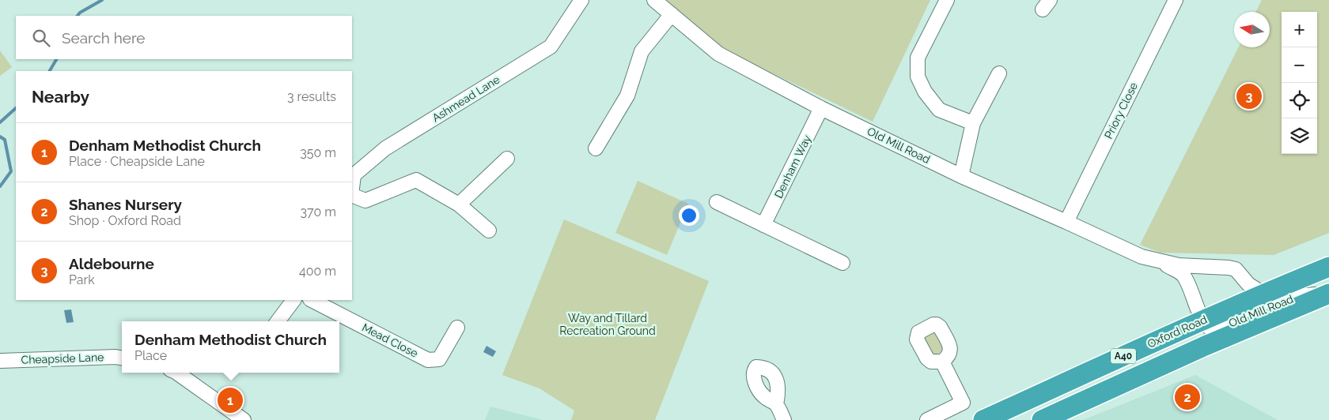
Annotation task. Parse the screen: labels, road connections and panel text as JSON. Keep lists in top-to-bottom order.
{
  "streets": {
    "highway": ["Oxford Road", "A40"],
    "street": [
      "Ashmead Lane",
      "Priory Close",
      "Old Mill Road",
      "Denham Way",
      "Mead Close",
      "Cheapside Lane"
    ]
  },
  "crossings": [
    ["Priory Close", "Old Mill Road"],
    ["Old Mill Road", "Denham Way"],
    ["Old Mill Road", "Oxford Road"],
    ["Old Mill Road", "A40"]
  ],
  "parks": ["Way and Tillard Recreation Ground"],
  "north": "left",
  "page": {
    "map_buttons": ["+", "−"],
    "search": "Search here",
    "heading": ["Nearby", "3 results"],
    "pins": ["3", "2", "1"],
    "list": [
      {
        "mark": "1",
        "name": "Denham Methodist Church",
        "note": "Place · Cheapside Lane",
        "value": "350 m"
      },
      {
        "mark": "2",
        "name": "Shanes Nursery",
        "note": "Shop · Oxford Road",
        "value": "370 m"
      },
      {
        "mark": "3",
        "name": "Aldebourne",
        "note": "Park",
        "value": "400 m"
      }
    ],
    "popup": ["Denham Methodist Church", "Place"]
  }
}
